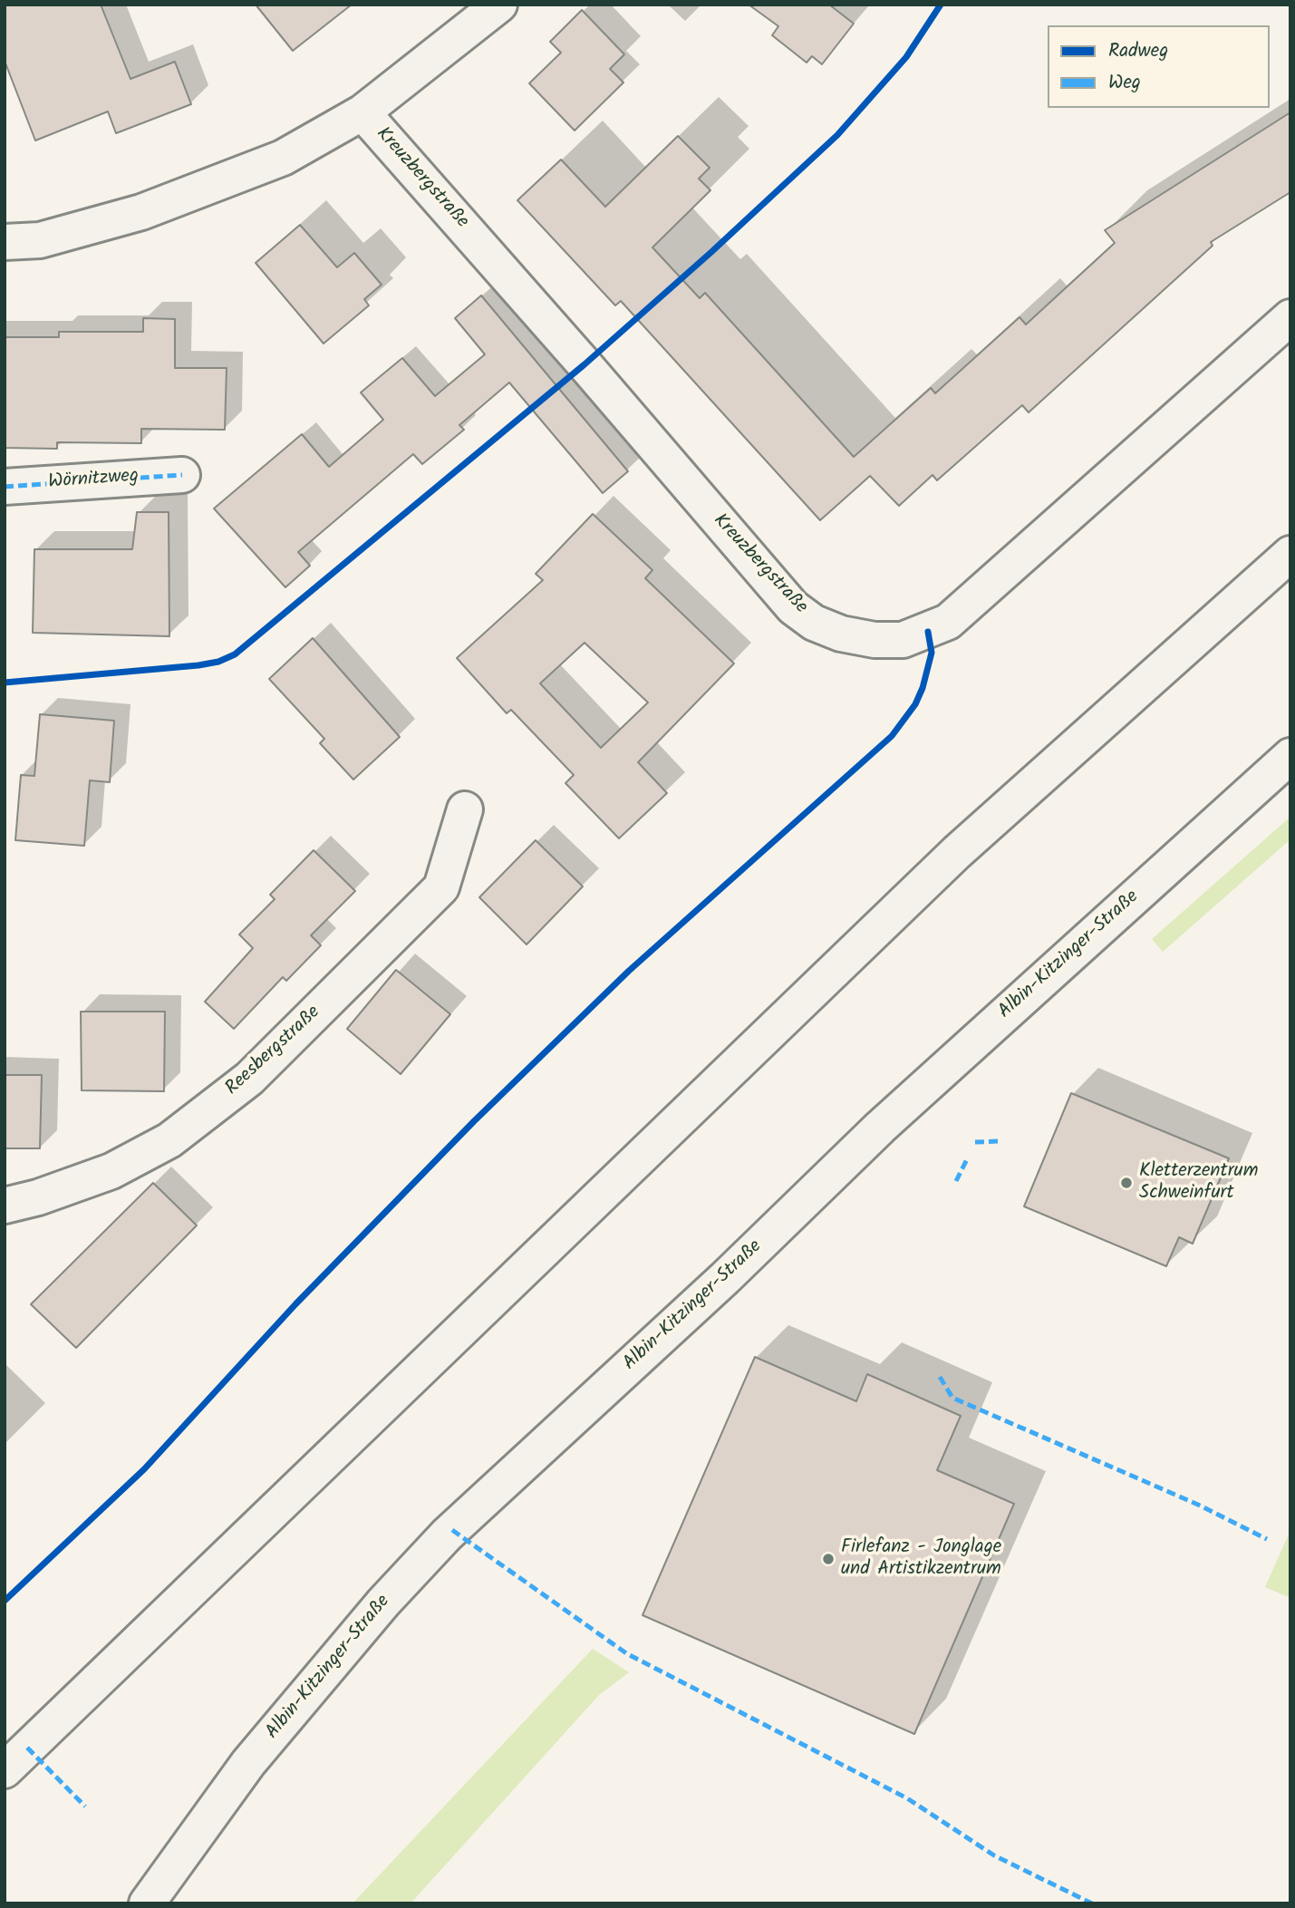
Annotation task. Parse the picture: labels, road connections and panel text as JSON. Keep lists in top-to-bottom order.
{
  "streets": {
    "street": [
      "Kreuzbergstraße",
      "Wörnitzweg",
      "Albin-Kitzinger-Straße",
      "Reesbergstraße"
    ]
  },
  "places": ["Kletterzentrum Schweinfurt", "Firlefanz - Jonglage und Artistikzentrum"],
  "legend": ["Radweg", "Weg"]
}
